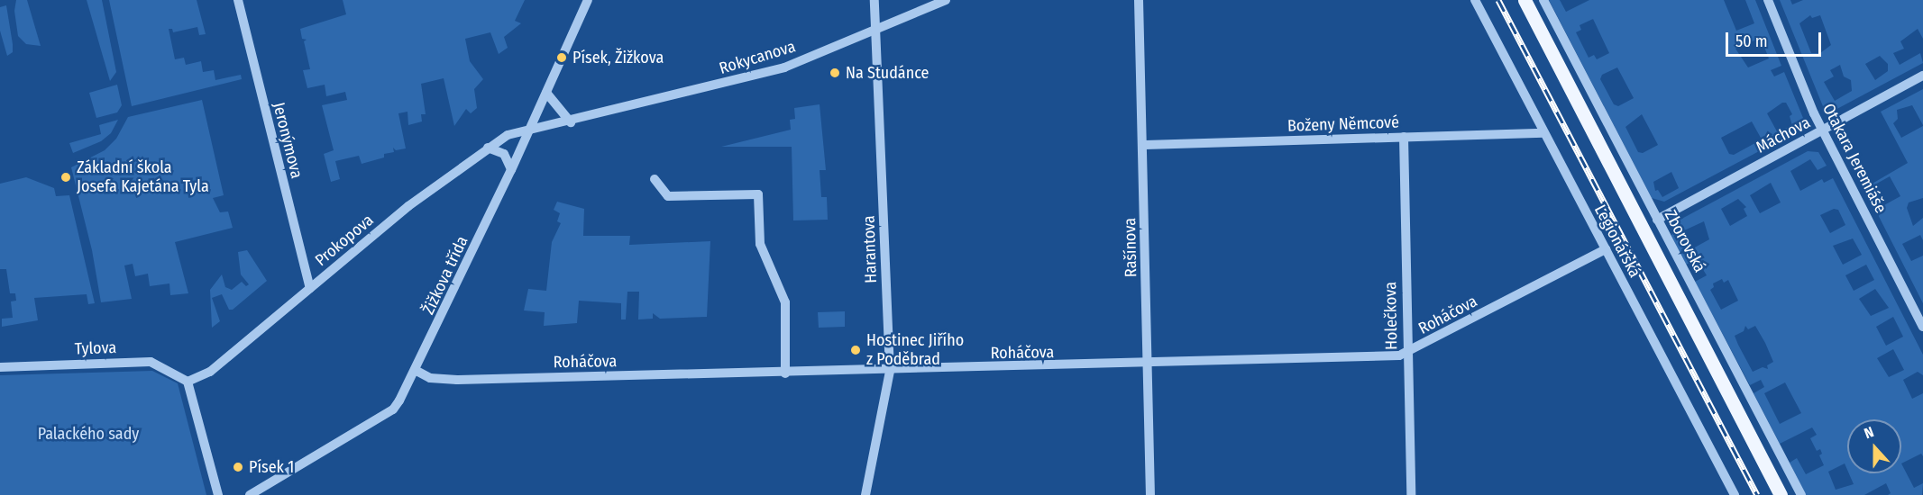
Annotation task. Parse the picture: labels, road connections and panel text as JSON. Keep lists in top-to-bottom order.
{
  "streets": {
    "street": [
      "Rokycanova",
      "Boženy Němcové",
      "Máchova",
      "Jeronýmova",
      "Otakara Jeremiáše",
      "Prokopova",
      "Legionářská",
      "Zborovská",
      "Rašínova",
      "Harantova",
      "Žižkova třída",
      "Roháčova",
      "Holečkova",
      "Tylova"
    ]
  },
  "crossings": [
    ["Rokycanova", "Prokopova"],
    ["Rokycanova", "Harantova"],
    ["Rokycanova", "Žižkova třída"],
    ["Boženy Němcové", "Legionářská"],
    ["Boženy Němcové", "Rašínova"],
    ["Boženy Němcové", "Holečkova"],
    ["Máchova", "Otakara Jeremiáše"],
    ["Máchova", "Zborovská"],
    ["Jeronýmova", "Prokopova"],
    ["Prokopova", "Žižkova třída"],
    ["Prokopova", "Tylova"],
    ["Legionářská", "Roháčova"],
    ["Rašínova", "Roháčova"],
    ["Harantova", "Roháčova"],
    ["Žižkova třída", "Roháčova"],
    ["Roháčova", "Holečkova"]
  ],
  "parks": ["Palackého sady"],
  "places": [
    "Písek, Žižkova",
    "Na Studánce",
    "Základní škola Josefa Kajetána Tyla",
    "Hostinec Jiřího z Poděbrad",
    "Písek 1"
  ],
  "scale_bar": "50 m",
  "north": "top"
}
